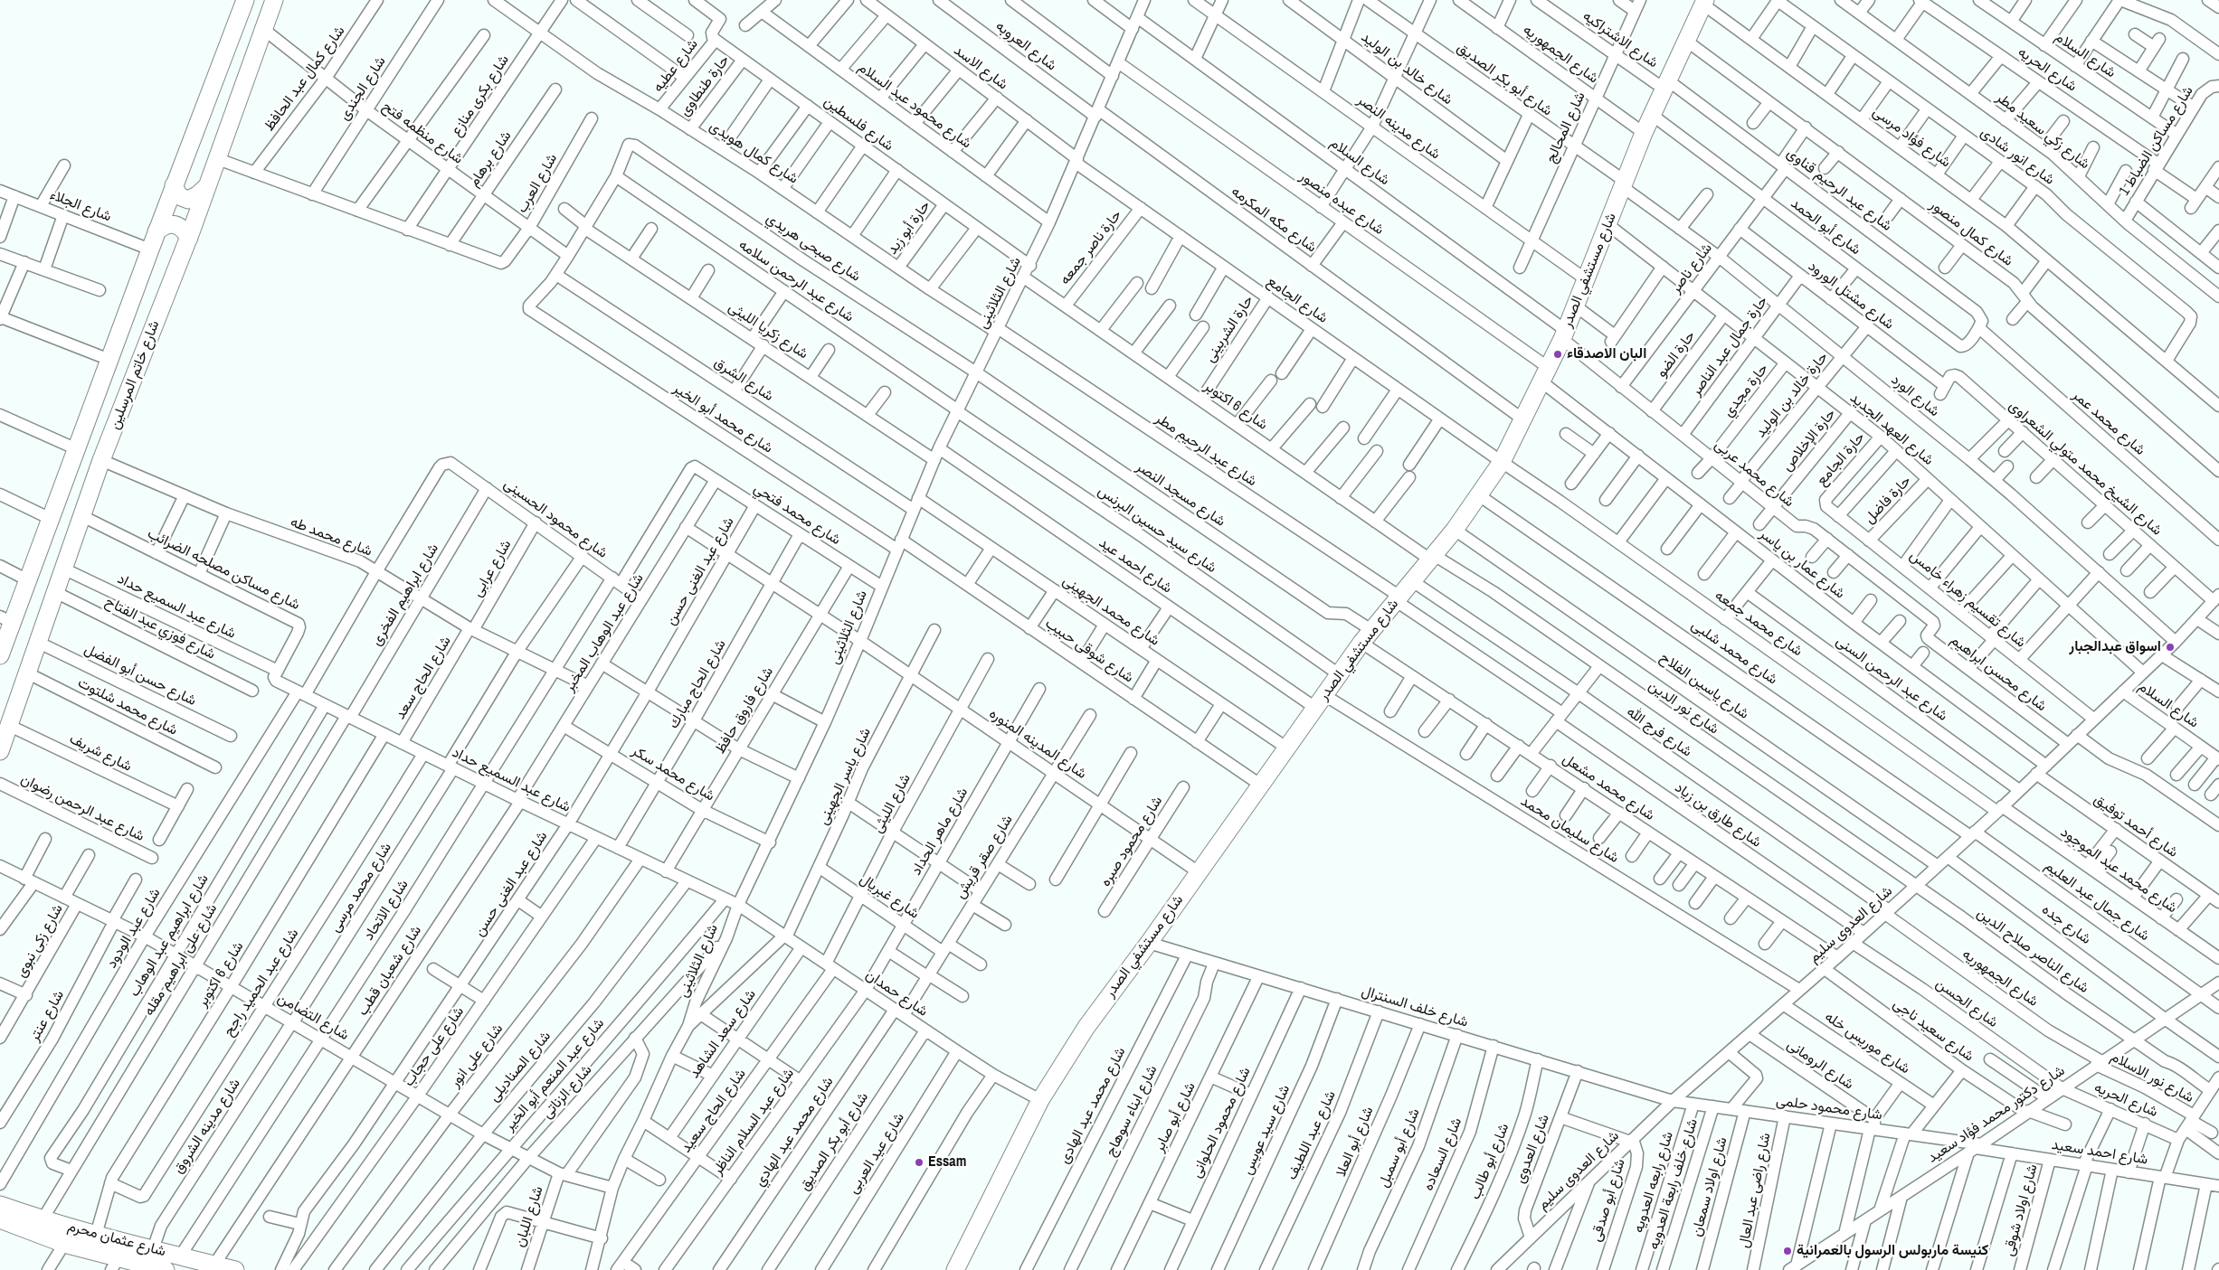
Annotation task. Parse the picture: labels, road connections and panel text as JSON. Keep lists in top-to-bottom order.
{
  "streets": {
    "main road": ["شارع مستشفي الصدر", "شارع خاتم المرسلين", "شارع عثمان محرم"],
    "street": [
      "شارع الاشتراكيه",
      "شارع العروبه",
      "شارع الجمهوريه",
      "شارع السلام",
      "شارع عطيه",
      "شارع الاسد",
      "شارع خالد بن الوليد",
      "شارع الحريه",
      "شارع كمال عبد الحافظ",
      "شارع أبو بكر الصديق",
      "حارة طنطاوى",
      "شارع الجندى",
      "شارع بكرى منازع",
      "شارع محمود عبد السلام",
      "شارع فلسطين",
      "شارع مدينه النصر",
      "شارع المحالج",
      "شارع زكي سعيد مطر",
      "شارع منظمه فتح",
      "شارع فؤاد مرسى",
      "شارع مساكن الضباط 1",
      "شارع كمال هويدى",
      "شارع انور شادى",
      "شارع برهام",
      "شارع العرب",
      "شارع عبد الرحيم قناوى",
      "شارع عبده منصور",
      "شارع الجلاء",
      "شارع مكه المكرمه",
      "شارع أبو الحمد",
      "حارة أبو زيد",
      "شارع كمال منصور",
      "شارع صبحى هريدي",
      "حارة ناصر جمعه",
      "شارع ناصر",
      "شارع عبد الرحمن سلامه",
      "شارع الثلاثينى",
      "شارع مشتل الورود",
      "شارع الجامع",
      "حارة الشربينى",
      "شارع زكريا الليثى",
      "حارة جمال عبد الناصر",
      "حارة الضو",
      "شارع الشرق",
      "حارة مجدي",
      "حارة خالد بن الوليد",
      "شارع الورد",
      "شارع 6 اكتوبر",
      "شارع محمد أبو الخير",
      "شارع محمد عمر",
      "شارع العهد الجديد",
      "حارة الإخلاص",
      "شارع عبد الرحيم مطر",
      "حارة الجامع",
      "شارع الشيخ محمد متولي الشعراوى",
      "شارع محمد عربى",
      "شارع مسجد النصر",
      "حارة فاضل",
      "شارع محمد فتحي",
      "شارع محمود الحسينى",
      "شارع سيد حسين البرنس",
      "شارع محمد طه",
      "شارع عمار بن ياسر",
      "شارع احمد عيد",
      "شارع عرابى",
      "شارع مساكن مصلحه الضرائب",
      "شارع عبد الغنى حسن",
      "شارع ابراهيم الفخرى",
      "شارع تقسيم زهراء خامس",
      "شارع عبد السميع حداد",
      "شارع محمد الجهينى",
      "شارع محمد جمعه",
      "شارع فوزي عبد الفتاح",
      "شارع عبد الوهاب المخبر",
      "شارع شوقى حبيب",
      "شارع محمد شلبى",
      "شارع محسن ابراهيم",
      "شارع حسن أبو الفضل",
      "شارع الحاج سعد",
      "شارع عبد الرحمن السنى",
      "شارع الحاج مبارك",
      "شارع ياسين الفلاح",
      "شارع محمد شلتوت",
      "شارع نور الدين",
      "شارع فاروق حافظ",
      "شارع فرج الله",
      "شارع المدينه المنوره",
      "شارع شريف",
      "شارع محمد سكر",
      "شارع ياسر الجهينى",
      "شارع محمد مشعل",
      "شارع الليثى",
      "شارع عبد الرحمن رضوان",
      "شارع طارق بن زياد",
      "شارع أحمد توفيق",
      "شارع سليمان محمد",
      "شارع ماهر الحداد",
      "شارع محمود صبره",
      "شارع صقر قريش",
      "شارع محمد عبد الموجود",
      "شارع محمد مرسى",
      "شارع غبريال",
      "شارع جمال عبد العليم",
      "شارع الاتحاد",
      "شارع العدوى سليم",
      "شارع جده",
      "شارع عبد الودود",
      "شارع ابراهيم عبد الوهاب",
      "شارع زكى نبوى",
      "شارع الناصر صلاح الدين",
      "شارع على ابراهيم مقله",
      "شارع شعبان قطب",
      "شارع عبد الحميد راجح",
      "شارع حمدان",
      "شارع الحسن",
      "شارع خلف السنترال",
      "شارع عنتر",
      "شارع التضامن",
      "شارع سعيد ناجى",
      "شارع سعد الشاهد",
      "شارع موريس خله",
      "شارع على حجاب",
      "شارع على انور",
      "شارع الرومانى",
      "شارع الصناديلى",
      "شارع عبد المنعم أبو الخير",
      "شارع نور الاسلام",
      "شارع الزناتى",
      "شارع محمد عبد الهادى",
      "شارع محمود حلمى",
      "شارع الحاج سعيد",
      "شارع ابناء سوهاج",
      "شارع دكتور محمد فؤاد سعيد",
      "شارع أبو صابر",
      "شارع عبد السلام الناظر",
      "شارع محمود الحلوانى",
      "شارع مدينه الشروق",
      "شارع سيد عويس",
      "شارع محمد عبد الهادي",
      "شارع عبد اللطيف",
      "شارع أبو العلا",
      "شارع أبو سمبل",
      "شارع العدوى",
      "شارع احمد سعيد",
      "شارع عيد العربى",
      "شارع السعاده",
      "شارع أبو طالب",
      "شارع رابعه العدويه",
      "شارع خلف رابعة العدويه",
      "شارع اولاد سمعان",
      "شارع راضى عبد العال",
      "شارع أبو صدقى",
      "شارع اولاد شوقى",
      "شارع اللبان"
    ]
  },
  "crossings": [
    ["شارع الاشتراكيه", "شارع المحالج"],
    ["شارع الاشتراكيه", "شارع عبد الرحيم قناوى"],
    ["شارع الاشتراكيه", "شارع مستشفي الصدر"],
    ["شارع العروبه", "شارع مكه المكرمه"],
    ["شارع العروبه", "شارع الثلاثينى"],
    ["شارع الجمهوريه", "شارع المحالج"],
    ["شارع الجمهوريه", "شارع مستشفي الصدر"],
    ["شارع الجمهوريه", "شارع فرج الله"],
    ["شارع الجمهوريه", "شارع العدوى سليم"],
    ["شارع الجمهوريه", "شارع نور الاسلام"],
    ["شارع الجمهوريه", "شارع دكتور محمد فؤاد سعيد"],
    ["شارع السلام", "شارع مساكن الضباط 1"],
    ["شارع السلام", "شارع مستشفي الصدر"],
    ["شارع السلام", "شارع الثلاثينى"],
    ["شارع السلام", "شارع محمد عربى"],
    ["شارع السلام", "شارع العدوى سليم"],
    ["شارع عطيه", "شارع فلسطين"],
    ["شارع عطيه", "شارع كمال هويدى"],
    ["شارع الاسد", "شارع الثلاثينى"],
    ["شارع الاسد", "شارع الجامع"],
    ["شارع الحريه", "شارع مساكن الضباط 1"],
    ["شارع الحريه", "شارع الحسن"],
    ["شارع الحريه", "شارع دكتور محمد فؤاد سعيد"],
    ["شارع كمال عبد الحافظ", "شارع منظمه فتح"],
    ["شارع أبو بكر الصديق", "شارع المحالج"],
    ["شارع أبو بكر الصديق", "شارع مستشفي الصدر"],
    ["شارع أبو بكر الصديق", "شارع الورد"],
    ["شارع أبو بكر الصديق", "شارع حمدان"],
    ["حارة طنطاوى", "شارع فلسطين"],
    ["حارة طنطاوى", "شارع كمال هويدى"],
    ["شارع الجندى", "شارع منظمه فتح"],
    ["شارع بكرى منازع", "شارع منظمه فتح"],
    ["شارع بكرى منازع", "شارع كمال هويدى"],
    ["شارع محمود عبد السلام", "شارع الثلاثينى"],
    ["شارع فلسطين", "حارة أبو زيد"],
    ["شارع فلسطين", "شارع الثلاثينى"],
    ["شارع مدينه النصر", "شارع المحالج"],
    ["شارع مدينه النصر", "شارع مستشفي الصدر"],
    ["شارع زكي سعيد مطر", "شارع مساكن الضباط 1"],
    ["شارع منظمه فتح", "شارع برهام"],
    ["شارع منظمه فتح", "شارع العرب"],
    ["شارع منظمه فتح", "شارع خاتم المرسلين"],
    ["شارع فؤاد مرسى", "شارع انور شادى"],
    ["شارع فؤاد مرسى", "شارع مستشفي الصدر"],
    ["شارع كمال هويدى", "حارة أبو زيد"],
    ["شارع كمال هويدى", "شارع الثلاثينى"],
    ["شارع كمال هويدى", "شارع عبد الرحيم مطر"],
    ["شارع برهام", "شارع العرب"],
    ["شارع عبد الرحيم قناوى", "شارع أبو الحمد"],
    ["شارع عبد الرحيم قناوى", "شارع ناصر"],
    ["شارع عبد الرحيم قناوى", "شارع مستشفي الصدر"],
    ["شارع عبد الرحيم قناوى", "شارع محمد عمر"],
    ["شارع عبده منصور", "شارع مستشفي الصدر"],
    ["شارع عبده منصور", "شارع الثلاثينى"],
    ["شارع عبده منصور", "شارع عمار بن ياسر"],
    ["شارع الجلاء", "شارع خاتم المرسلين"],
    ["شارع مكه المكرمه", "شارع مستشفي الصدر"],
    ["شارع مكه المكرمه", "شارع الثلاثينى"],
    ["شارع أبو الحمد", "شارع ناصر"],
    ["شارع أبو الحمد", "شارع مستشفي الصدر"],
    ["شارع أبو الحمد", "شارع محمد عمر"],
    ["شارع كمال منصور", "شارع ناصر"],
    ["شارع كمال منصور", "شارع مستشفي الصدر"],
    ["شارع صبحى هريدي", "شارع عبد الرحمن سلامه"],
    ["شارع صبحى هريدي", "شارع الثلاثينى"],
    ["شارع صبحى هريدي", "شارع مسجد النصر"],
    ["حارة ناصر جمعه", "شارع الجامع"],
    ["حارة ناصر جمعه", "شارع 6 اكتوبر"],
    ["شارع ناصر", "شارع مشتل الورود"],
    ["شارع ناصر", "شارع الورد"],
    ["شارع ناصر", "شارع العهد الجديد"],
    ["شارع ناصر", "شارع محمد عربى"],
    ["شارع مستشفي الصدر", "شارع الجامع"],
    ["شارع مستشفي الصدر", "شارع الورد"],
    ["شارع مستشفي الصدر", "شارع 6 اكتوبر"],
    ["شارع مستشفي الصدر", "شارع العهد الجديد"],
    ["شارع مستشفي الصدر", "شارع عبد الرحيم مطر"],
    ["شارع مستشفي الصدر", "شارع محمد عربى"],
    ["شارع مستشفي الصدر", "شارع مسجد النصر"],
    ["شارع مستشفي الصدر", "شارع سيد حسين البرنس"],
    ["شارع مستشفي الصدر", "شارع عمار بن ياسر"],
    ["شارع مستشفي الصدر", "شارع احمد عيد"],
    ["شارع مستشفي الصدر", "شارع محمد الجهينى"],
    ["شارع مستشفي الصدر", "شارع محمد جمعه"],
    ["شارع مستشفي الصدر", "شارع شوقى حبيب"],
    ["شارع مستشفي الصدر", "شارع محمد شلبى"],
    ["شارع مستشفي الصدر", "شارع ياسين الفلاح"],
    ["شارع مستشفي الصدر", "شارع نور الدين"],
    ["شارع مستشفي الصدر", "شارع فرج الله"],
    ["شارع مستشفي الصدر", "شارع المدينه المنوره"],
    ["شارع مستشفي الصدر", "شارع محمد مشعل"],
    ["شارع مستشفي الصدر", "شارع طارق بن زياد"],
    ["شارع مستشفي الصدر", "شارع سليمان محمد"],
    ["شارع مستشفي الصدر", "شارع حمدان"],
    ["شارع مستشفي الصدر", "شارع خلف السنترال"],
    ["شارع عبد الرحمن سلامه", "شارع الثلاثينى"],
    ["شارع عبد الرحمن سلامه", "شارع سيد حسين البرنس"],
    ["شارع الثلاثينى", "شارع الجامع"],
    ["شارع الثلاثينى", "شارع زكريا الليثى"],
    ["شارع الثلاثينى", "شارع الشرق"],
    ["شارع الثلاثينى", "شارع 6 اكتوبر"],
    ["شارع الثلاثينى", "شارع محمد أبو الخير"],
    ["شارع الثلاثينى", "شارع عبد الرحيم مطر"],
    ["شارع الثلاثينى", "شارع مسجد النصر"],
    ["شارع الثلاثينى", "شارع محمد فتحي"],
    ["شارع الثلاثينى", "شارع سيد حسين البرنس"],
    ["شارع الثلاثينى", "شارع احمد عيد"],
    ["شارع الثلاثينى", "شارع عبد السميع حداد"],
    ["شارع الثلاثينى", "شارع محمد الجهينى"],
    ["شارع الثلاثينى", "شارع شوقى حبيب"],
    ["شارع الثلاثينى", "شارع المدينه المنوره"],
    ["شارع الثلاثينى", "شارع محمد سكر"],
    ["شارع الثلاثينى", "شارع ياسر الجهينى"],
    ["شارع الثلاثينى", "شارع حمدان"],
    ["شارع الثلاثينى", "شارع التضامن"],
    ["شارع الثلاثينى", "شارع الزناتى"],
    ["شارع مشتل الورود", "حارة جمال عبد الناصر"],
    ["شارع مشتل الورود", "حارة خالد بن الوليد"],
    ["شارع مشتل الورود", "شارع الشيخ محمد متولي الشعراوى"],
    ["شارع الجامع", "حارة الشربينى"],
    ["شارع الجامع", "شارع محمد جمعه"],
    ["حارة الشربينى", "شارع 6 اكتوبر"],
    ["حارة جمال عبد الناصر", "شارع الورد"],
    ["حارة جمال عبد الناصر", "شارع العهد الجديد"],
    ["حارة جمال عبد الناصر", "شارع محمد عربى"],
    ["حارة الضو", "شارع العهد الجديد"],
    ["حارة الضو", "شارع محمد عربى"],
    ["شارع خاتم المرسلين", "شارع محمد طه"],
    ["شارع خاتم المرسلين", "شارع مساكن مصلحه الضرائب"],
    ["شارع خاتم المرسلين", "شارع عبد السميع حداد"],
    ["شارع خاتم المرسلين", "شارع فوزي عبد الفتاح"],
    ["شارع خاتم المرسلين", "شارع حسن أبو الفضل"],
    ["شارع خاتم المرسلين", "شارع محمد شلتوت"],
    ["شارع خاتم المرسلين", "شارع شريف"],
    ["شارع الشرق", "شارع محمد أبو الخير"],
    ["حارة مجدي", "شارع العهد الجديد"],
    ["حارة مجدي", "شارع محمد عربى"],
    ["حارة خالد بن الوليد", "شارع الورد"],
    ["حارة خالد بن الوليد", "شارع العهد الجديد"],
    ["حارة خالد بن الوليد", "شارع محمد عربى"],
    ["شارع الورد", "شارع العدوى سليم"],
    ["شارع 6 اكتوبر", "شارع عبد السميع حداد"],
    ["شارع 6 اكتوبر", "شارع نور الدين"],
    ["شارع 6 اكتوبر", "شارع عبد الحميد راجح"],
    ["شارع 6 اكتوبر", "شارع التضامن"],
    ["شارع 6 اكتوبر", "شارع عثمان محرم"],
    ["شارع محمد أبو الخير", "شارع شوقى حبيب"],
    ["شارع العهد الجديد", "حارة الإخلاص"],
    ["شارع العهد الجديد", "حارة الجامع"],
    ["شارع العهد الجديد", "حارة فاضل"],
    ["شارع العهد الجديد", "شارع العدوى سليم"],
    ["حارة الإخلاص", "شارع محمد عربى"],
    ["شارع عبد الرحيم مطر", "شارع طارق بن زياد"],
    ["حارة الجامع", "شارع تقسيم زهراء خامس"],
    ["شارع الشيخ محمد متولي الشعراوى", "شارع العدوى سليم"],
    ["شارع محمد عربى", "شارع محسن ابراهيم"],
    ["شارع مسجد النصر", "شارع محمد مشعل"],
    ["حارة فاضل", "شارع تقسيم زهراء خامس"],
    ["شارع محمد فتحي", "شارع عبد الغنى حسن"],
    ["شارع محمد فتحي", "شارع عبد الوهاب المخبر"],
    ["شارع محمد فتحي", "شارع الحاج مبارك"],
    ["شارع محمد فتحي", "شارع فاروق حافظ"],
    ["شارع محمد فتحي", "شارع الاتحاد"],
    ["شارع محمود الحسينى", "شارع عرابى"],
    ["شارع محمود الحسينى", "شارع ابراهيم الفخرى"],
    ["شارع محمود الحسينى", "شارع عبد الوهاب المخبر"],
    ["شارع محمود الحسينى", "شارع محمد مرسى"],
    ["شارع محمود الحسينى", "شارع الاتحاد"],
    ["شارع محمود الحسينى", "شارع عبد الودود"],
    ["شارع محمد طه", "شارع عرابى"],
    ["شارع محمد طه", "شارع ابراهيم الفخرى"],
    ["شارع محمد طه", "شارع عبد الوهاب المخبر"],
    ["شارع محمد طه", "شارع الحاج سعد"],
    ["شارع محمد طه", "شارع محمد مرسى"],
    ["شارع محمد طه", "شارع الاتحاد"],
    ["شارع محمد طه", "شارع عبد الودود"],
    ["شارع عمار بن ياسر", "شارع العدوى سليم"],
    ["شارع احمد عيد", "شارع سليمان محمد"],
    ["شارع عرابى", "شارع الحاج سعد"],
    ["شارع مساكن مصلحه الضرائب", "شارع عبد السميع حداد"],
    ["شارع عبد الغنى حسن", "شارع عبد السميع حداد"],
    ["شارع عبد الغنى حسن", "شارع المدينه المنوره"],
    ["شارع عبد الغنى حسن", "شارع محمد سكر"],
    ["شارع عبد الغنى حسن", "شارع التضامن"],
    ["شارع ابراهيم الفخرى", "شارع عبد السميع حداد"],
    ["شارع ابراهيم الفخرى", "شارع على ابراهيم مقله"],
    ["شارع تقسيم زهراء خامس", "شارع العدوى سليم"],
    ["شارع عبد السميع حداد", "شارع عبد الوهاب المخبر"],
    ["شارع عبد السميع حداد", "شارع الحاج سعد"],
    ["شارع عبد السميع حداد", "شارع الحاج مبارك"],
    ["شارع عبد السميع حداد", "شارع فاروق حافظ"],
    ["شارع عبد السميع حداد", "شارع محمد مرسى"],
    ["شارع عبد السميع حداد", "شارع الاتحاد"],
    ["شارع عبد السميع حداد", "شارع عبد الودود"],
    ["شارع عبد السميع حداد", "شارع ابراهيم عبد الوهاب"],
    ["شارع عبد السميع حداد", "شارع على ابراهيم مقله"],
    ["شارع عبد السميع حداد", "شارع شعبان قطب"],
    ["شارع عبد السميع حداد", "شارع عبد الحميد راجح"],
    ["شارع عبد السميع حداد", "شارع حمدان"],
    ["شارع عبد السميع حداد", "شارع على حجاب"],
    ["شارع عبد السميع حداد", "شارع على انور"],
    ["شارع عبد السميع حداد", "شارع الصناديلى"],
    ["شارع عبد السميع حداد", "شارع عبد المنعم أبو الخير"],
    ["شارع محمد جمعه", "شارع محمد عبد الموجود"],
    ["شارع محمد جمعه", "شارع العدوى سليم"],
    ["شارع عبد الوهاب المخبر", "شارع المدينه المنوره"],
    ["شارع عبد الوهاب المخبر", "شارع محمد سكر"],
    ["شارع عبد الوهاب المخبر", "شارع شعبان قطب"],
    ["شارع محمد شلبى", "شارع جمال عبد العليم"],
    ["شارع محمد شلبى", "شارع العدوى سليم"],
    ["شارع محسن ابراهيم", "شارع العدوى سليم"],
    ["شارع عبد الرحمن السنى", "شارع العدوى سليم"],
    ["شارع الحاج مبارك", "شارع المدينه المنوره"],
    ["شارع الحاج مبارك", "شارع محمد سكر"],
    ["شارع ياسين الفلاح", "شارع العدوى سليم"],
    ["شارع نور الدين", "شارع العدوى سليم"],
    ["شارع نور الدين", "شارع الناصر صلاح الدين"],
    ["شارع فاروق حافظ", "شارع المدينه المنوره"],
    ["شارع فاروق حافظ", "شارع محمد سكر"],
    ["شارع فرج الله", "شارع العدوى سليم"],
    ["شارع المدينه المنوره", "شارع ياسر الجهينى"],
    ["شارع المدينه المنوره", "شارع الليثى"],
    ["شارع المدينه المنوره", "شارع ماهر الحداد"],
    ["شارع المدينه المنوره", "شارع محمود صبره"],
    ["شارع المدينه المنوره", "شارع صقر قريش"],
    ["شارع ياسر الجهينى", "شارع غبريال"],
    ["شارع ياسر الجهينى", "شارع حمدان"],
    ["شارع محمد مشعل", "شارع العدوى سليم"],
    ["شارع الليثى", "شارع غبريال"],
    ["شارع الليثى", "شارع حمدان"],
    ["شارع الليثى", "شارع الحاج سعيد"],
    ["شارع طارق بن زياد", "شارع العدوى سليم"],
    ["شارع أحمد توفيق", "شارع العدوى سليم"],
    ["شارع سليمان محمد", "شارع العدوى سليم"],
    ["شارع ماهر الحداد", "شارع غبريال"],
    ["شارع ماهر الحداد", "شارع حمدان"],
    ["شارع ماهر الحداد", "شارع عبد السلام الناظر"],
    ["شارع صقر قريش", "شارع غبريال"],
    ["شارع صقر قريش", "شارع حمدان"],
    ["شارع صقر قريش", "شارع محمد عبد الهادي"],
    ["شارع محمد عبد الموجود", "شارع العدوى سليم"],
    ["شارع محمد مرسى", "شارع التضامن"],
    ["شارع محمد مرسى", "شارع مدينه الشروق"],
    ["شارع جمال عبد العليم", "شارع العدوى سليم"],
    ["شارع جمال عبد العليم", "شارع دكتور محمد فؤاد سعيد"],
    ["شارع الاتحاد", "شارع التضامن"],
    ["شارع الاتحاد", "شارع عثمان محرم"],
    ["شارع العدوى سليم", "شارع جده"],
    ["شارع العدوى سليم", "شارع الناصر صلاح الدين"],
    ["شارع العدوى سليم", "شارع الحسن"],
    ["شارع العدوى سليم", "شارع خلف السنترال"],
    ["شارع العدوى سليم", "شارع سعيد ناجى"],
    ["شارع العدوى سليم", "شارع موريس خله"],
    ["شارع العدوى سليم", "شارع الرومانى"],
    ["شارع العدوى سليم", "شارع محمود حلمى"],
    ["شارع العدوى سليم", "شارع العدوى"],
    ["شارع العدوى سليم", "شارع أبو صدقى"],
    ["شارع جده", "شارع دكتور محمد فؤاد سعيد"],
    ["شارع عبد الودود", "شارع التضامن"],
    ["شارع ابراهيم عبد الوهاب", "شارع على ابراهيم مقله"],
    ["شارع ابراهيم عبد الوهاب", "شارع التضامن"],
    ["شارع زكى نبوى", "شارع التضامن"],
    ["شارع الناصر صلاح الدين", "شارع دكتور محمد فؤاد سعيد"],
    ["شارع على ابراهيم مقله", "شارع التضامن"],
    ["شارع على ابراهيم مقله", "شارع عثمان محرم"],
    ["شارع شعبان قطب", "شارع التضامن"],
    ["شارع شعبان قطب", "شارع عثمان محرم"],
    ["شارع عبد الحميد راجح", "شارع التضامن"],
    ["شارع حمدان", "شارع سعد الشاهد"],
    ["شارع حمدان", "شارع الحاج سعيد"],
    ["شارع حمدان", "شارع عبد السلام الناظر"],
    ["شارع حمدان", "شارع محمد عبد الهادي"],
    ["شارع حمدان", "شارع عيد العربى"],
    ["شارع الحسن", "شارع دكتور محمد فؤاد سعيد"],
    ["شارع خلف السنترال", "شارع محمد عبد الهادى"],
    ["شارع خلف السنترال", "شارع محمود حلمى"],
    ["شارع خلف السنترال", "شارع ابناء سوهاج"],
    ["شارع خلف السنترال", "شارع أبو صابر"],
    ["شارع خلف السنترال", "شارع محمود الحلوانى"],
    ["شارع خلف السنترال", "شارع سيد عويس"],
    ["شارع خلف السنترال", "شارع عبد اللطيف"],
    ["شارع خلف السنترال", "شارع أبو العلا"],
    ["شارع خلف السنترال", "شارع أبو سمبل"],
    ["شارع خلف السنترال", "شارع العدوى"],
    ["شارع خلف السنترال", "شارع السعاده"],
    ["شارع خلف السنترال", "شارع أبو طالب"],
    ["شارع عنتر", "شارع التضامن"],
    ["شارع التضامن", "شارع على حجاب"],
    ["شارع التضامن", "شارع على انور"],
    ["شارع التضامن", "شارع الصناديلى"],
    ["شارع التضامن", "شارع عبد المنعم أبو الخير"],
    ["شارع التضامن", "شارع الزناتى"],
    ["شارع التضامن", "شارع مدينه الشروق"],
    ["شارع التضامن", "شارع اللبان"],
    ["شارع سعيد ناجى", "شارع دكتور محمد فؤاد سعيد"],
    ["شارع الرومانى", "شارع محمود حلمى"],
    ["شارع نور الاسلام", "شارع دكتور محمد فؤاد سعيد"],
    ["شارع الزناتى", "شارع اللبان"],
    ["شارع محمود حلمى", "شارع دكتور محمد فؤاد سعيد"],
    ["شارع محمود حلمى", "شارع احمد سعيد"],
    ["شارع محمود حلمى", "شارع رابعه العدويه"],
    ["شارع محمود حلمى", "شارع خلف رابعة العدويه"],
    ["شارع محمود حلمى", "شارع اولاد سمعان"],
    ["شارع محمود حلمى", "شارع راضى عبد العال"],
    ["شارع دكتور محمد فؤاد سعيد", "شارع احمد سعيد"],
    ["شارع مدينه الشروق", "شارع عثمان محرم"],
    ["شارع احمد سعيد", "شارع اولاد شوقى"]
  ],
  "places": [
    "البان الاصدقاء",
    "اسواق عبدالجبار",
    "Essam",
    "كنيسة ماربولس الرسول بالعمرانية"
  ]
}
